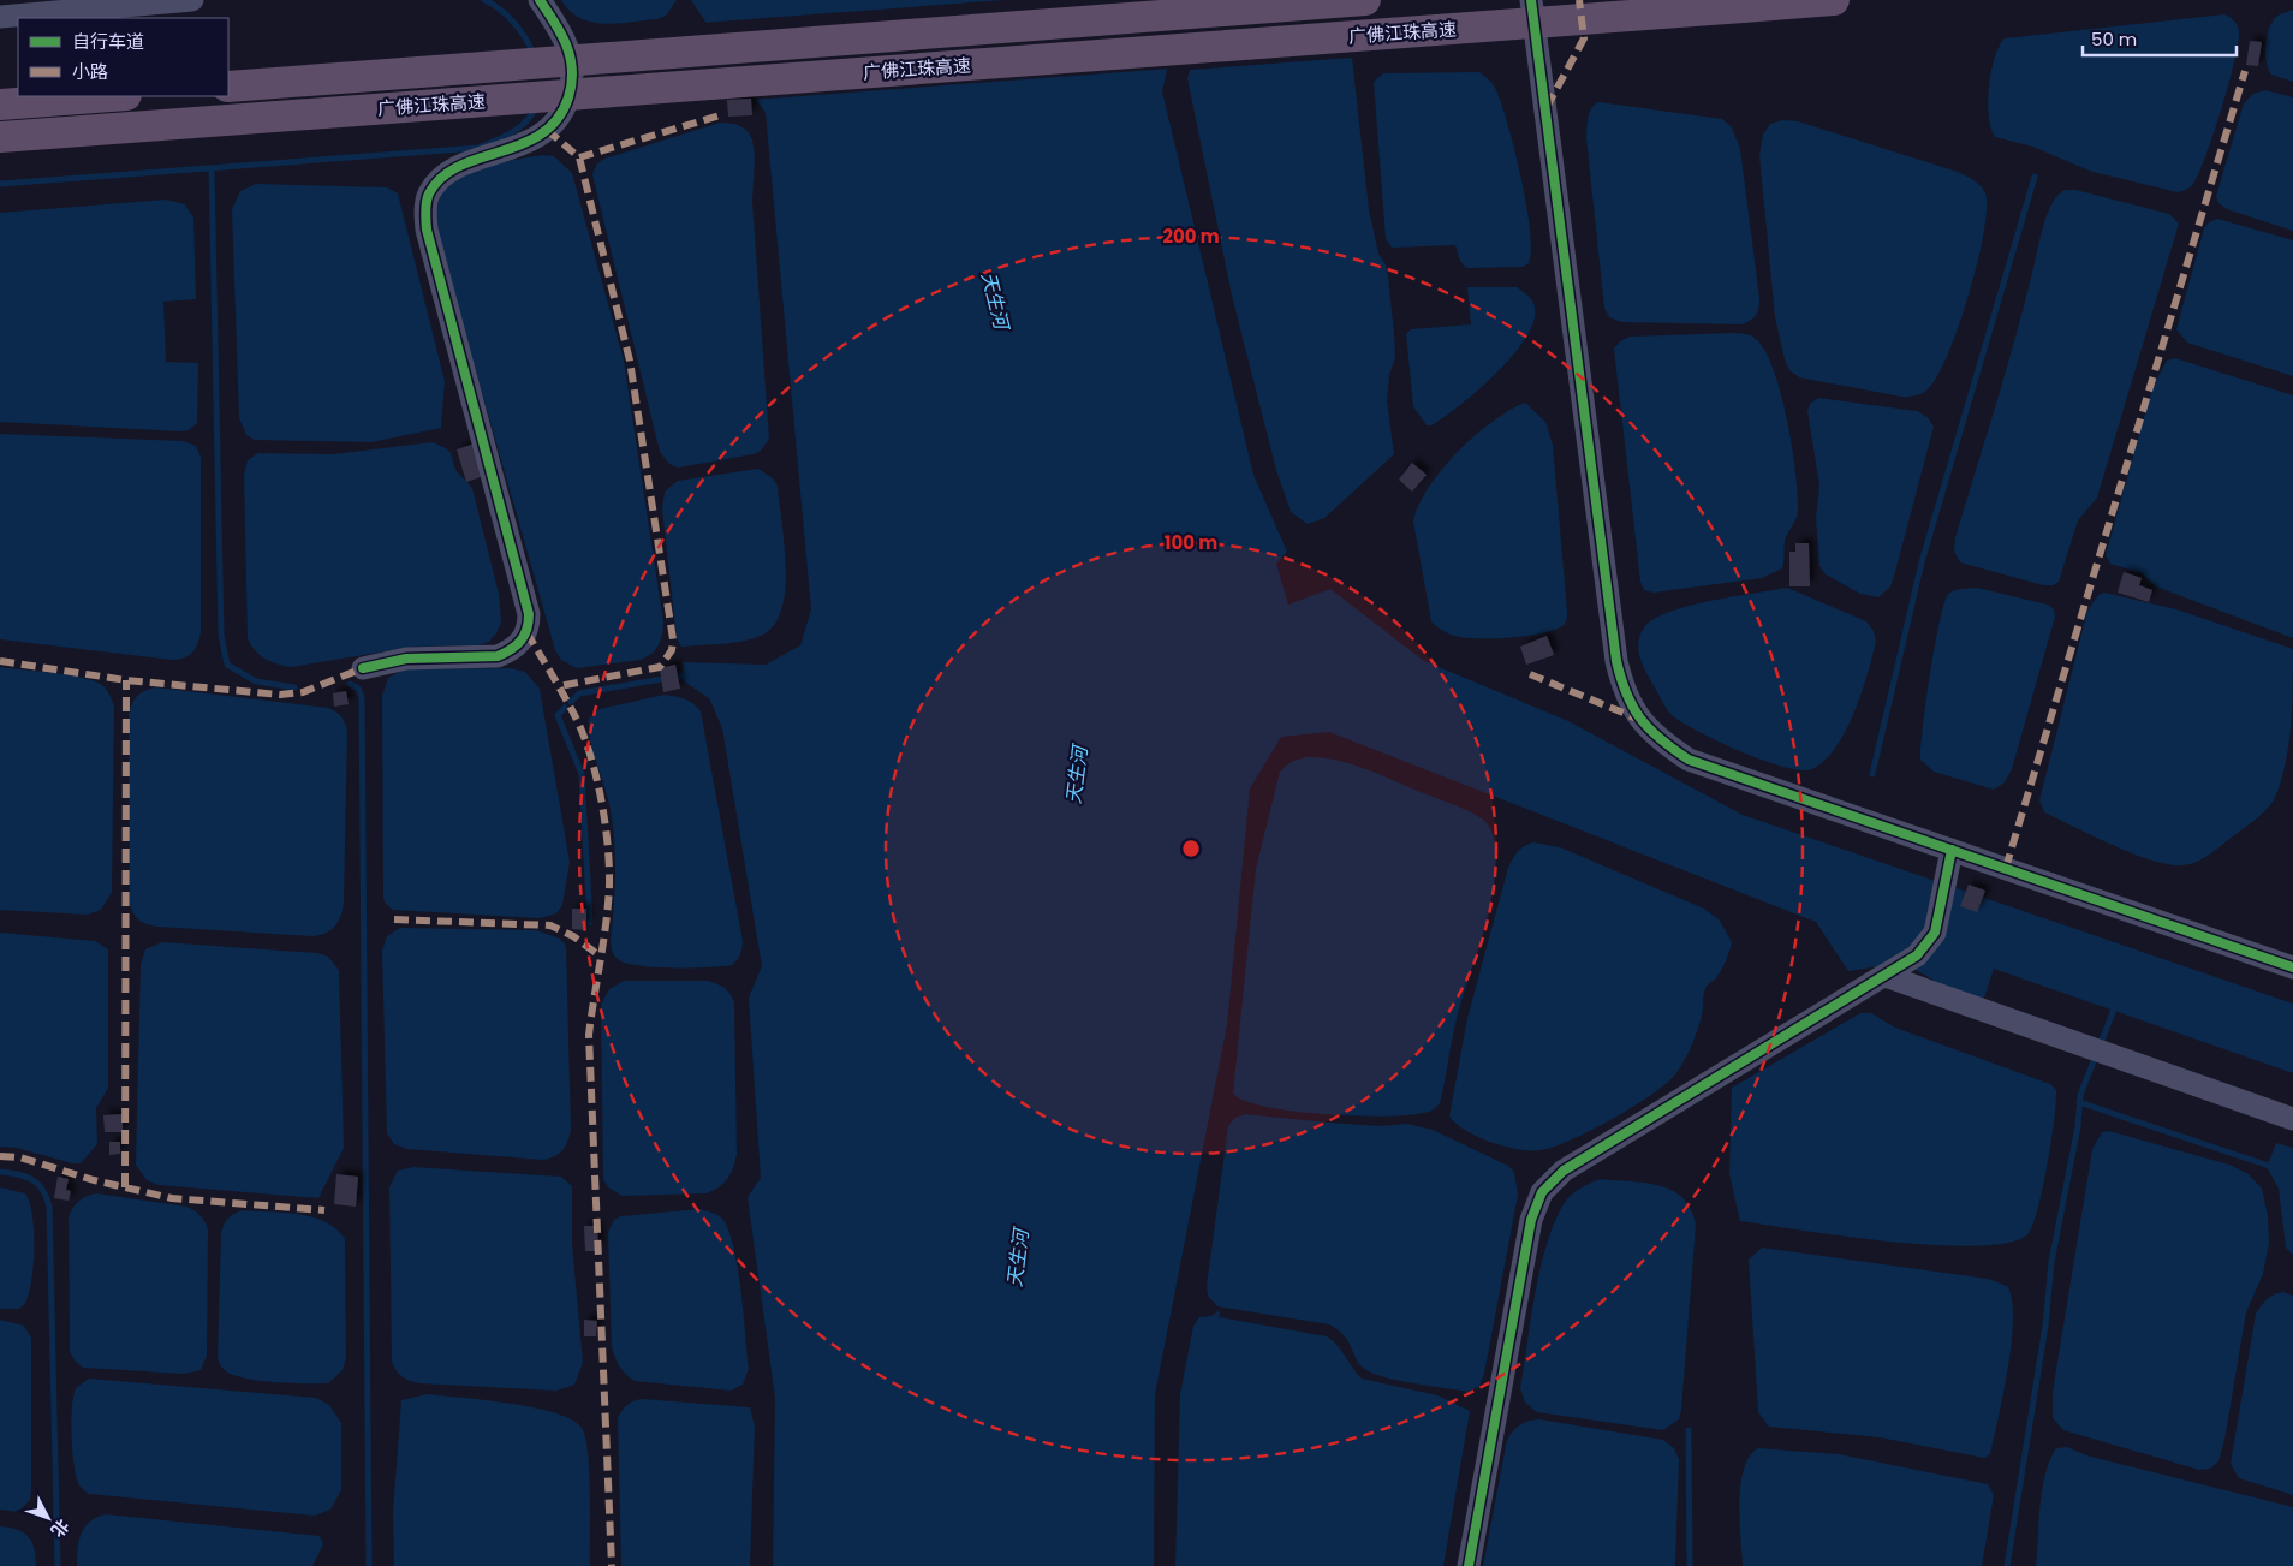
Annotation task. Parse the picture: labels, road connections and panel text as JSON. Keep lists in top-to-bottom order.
{
  "streets": {
    "highway": ["广佛江珠高速"]
  },
  "water": ["天生河"],
  "legend": ["自行车道", "小路"],
  "scale_bar": "50 m",
  "north": "bottom right",
  "rings": ["200 m", "100 m"]
}
